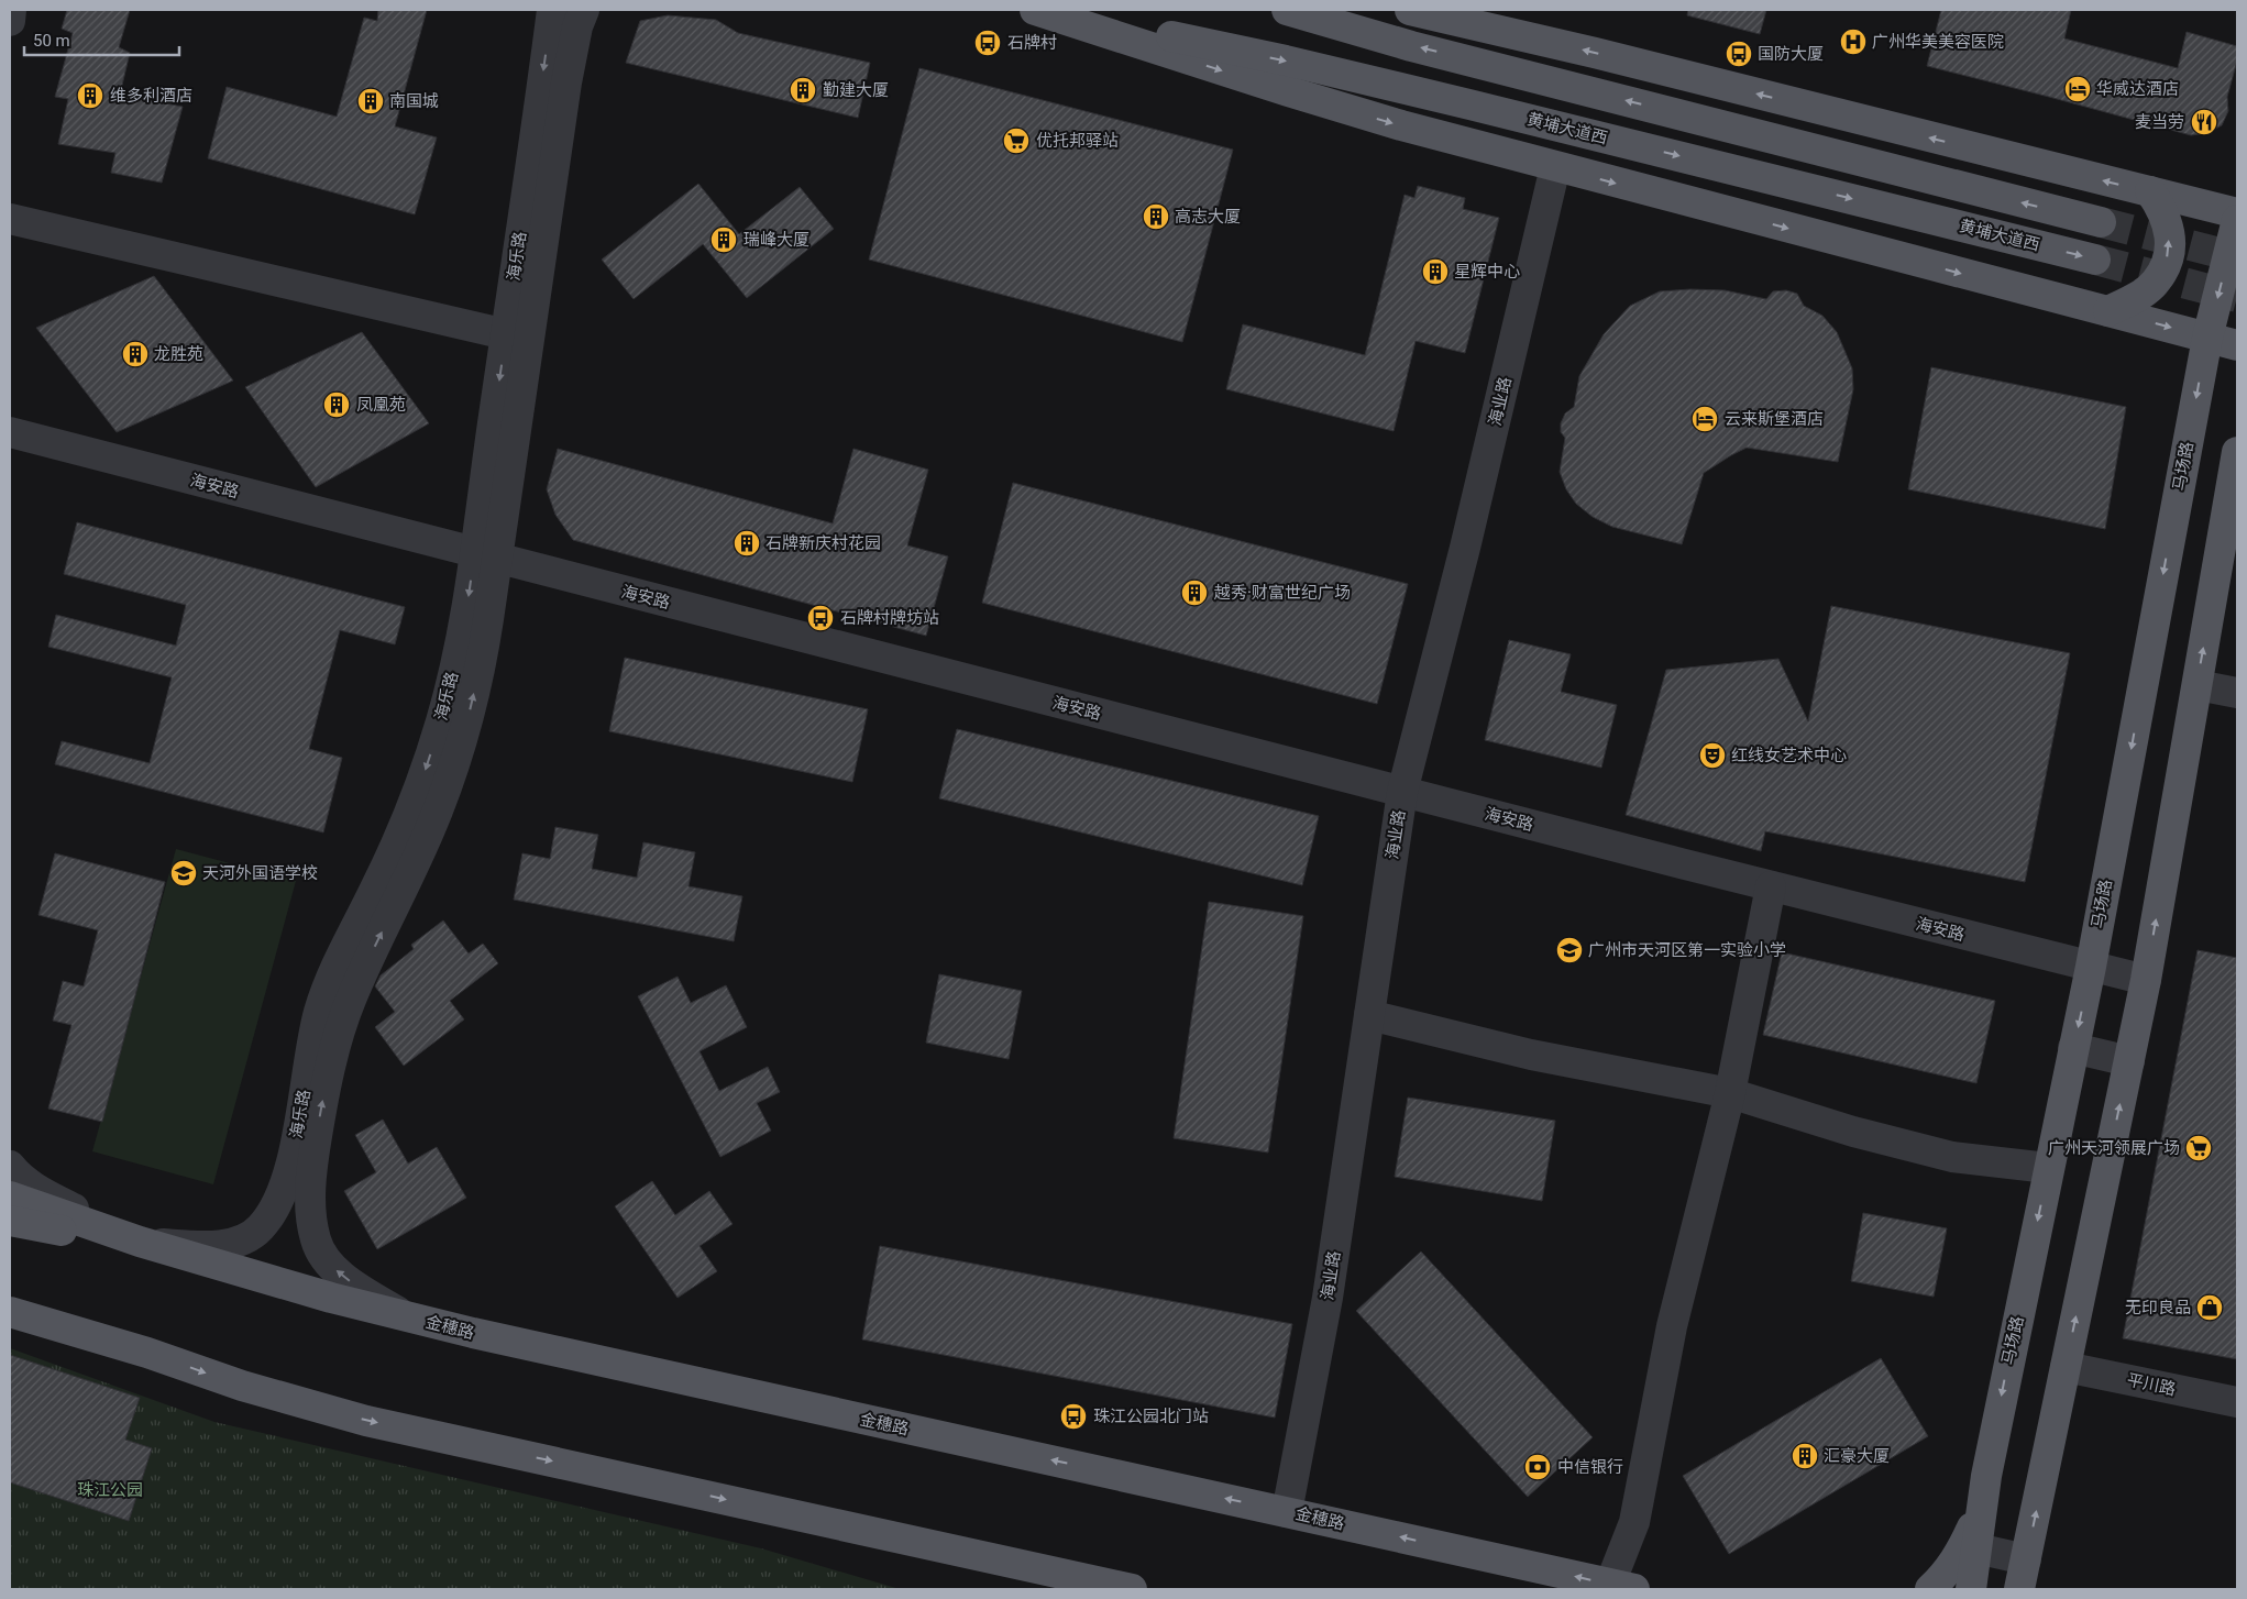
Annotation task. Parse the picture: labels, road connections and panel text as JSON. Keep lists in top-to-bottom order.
{
  "streets": {
    "main road": ["黄埔大道西", "马场路", "金穗路"],
    "street": [
      "海乐路",
      "海业路",
      "海安路",
      "平川路"
    ]
  },
  "crossings": [
    ["海乐路", "海安路"],
    ["海乐路", "金穗路"],
    ["海业路", "海安路"],
    ["海业路", "金穗路"],
    ["马场路", "海安路"]
  ],
  "parks": ["珠江公园"],
  "places": {
    "hospital": ["广州华美美容医院"],
    "bus stop": [
      "石牌村",
      "国防大厦",
      "石牌村牌坊站",
      "珠江公园北门站"
    ],
    "hotel": ["华威达酒店", "云来斯堡酒店"],
    "building": [
      "勤建大厦",
      "维多利酒店",
      "南国城",
      "高志大厦",
      "瑞峰大厦",
      "星辉中心",
      "龙胜苑",
      "凤凰苑",
      "石牌新庆村花园",
      "越秀·财富世纪广场",
      "汇豪大厦"
    ],
    "restaurant": ["麦当劳"],
    "supermarket": ["优托邦驿站", "广州天河领展广场"],
    "theatre": ["红线女艺术中心"],
    "school or university": ["天河外国语学校", "广州市天河区第一实验小学"],
    "shop": ["无印良品"],
    "bank": ["中信银行"]
  },
  "scale_bar": "50 m"
}
